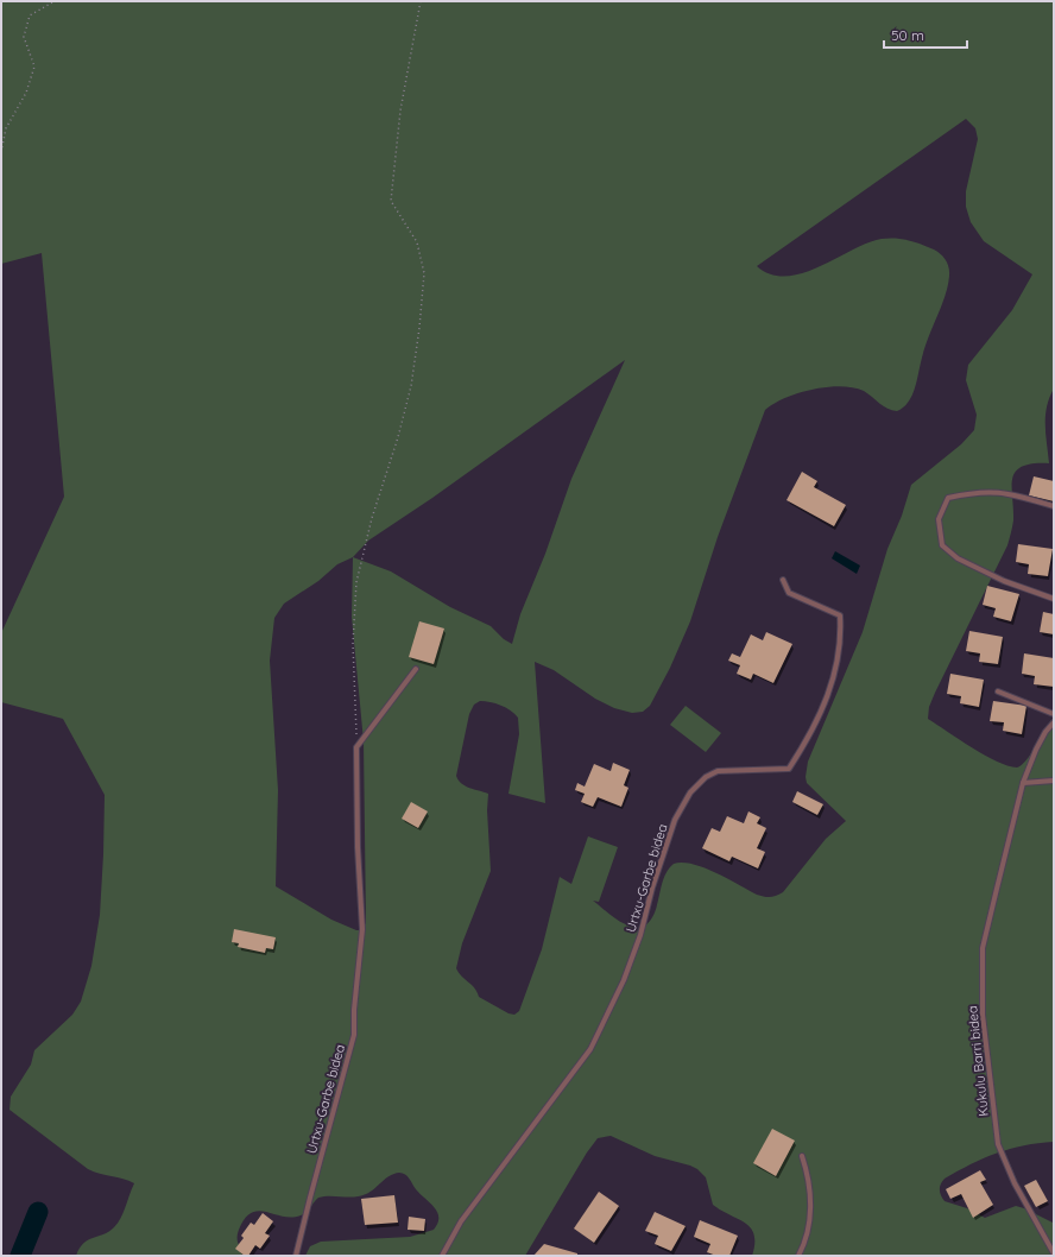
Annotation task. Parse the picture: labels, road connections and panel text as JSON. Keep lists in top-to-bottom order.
{
  "streets": {
    "lane": ["Urtxu-Garbe bidea", "Kukulu Barri bidea"]
  },
  "scale_bar": "50 m"
}
